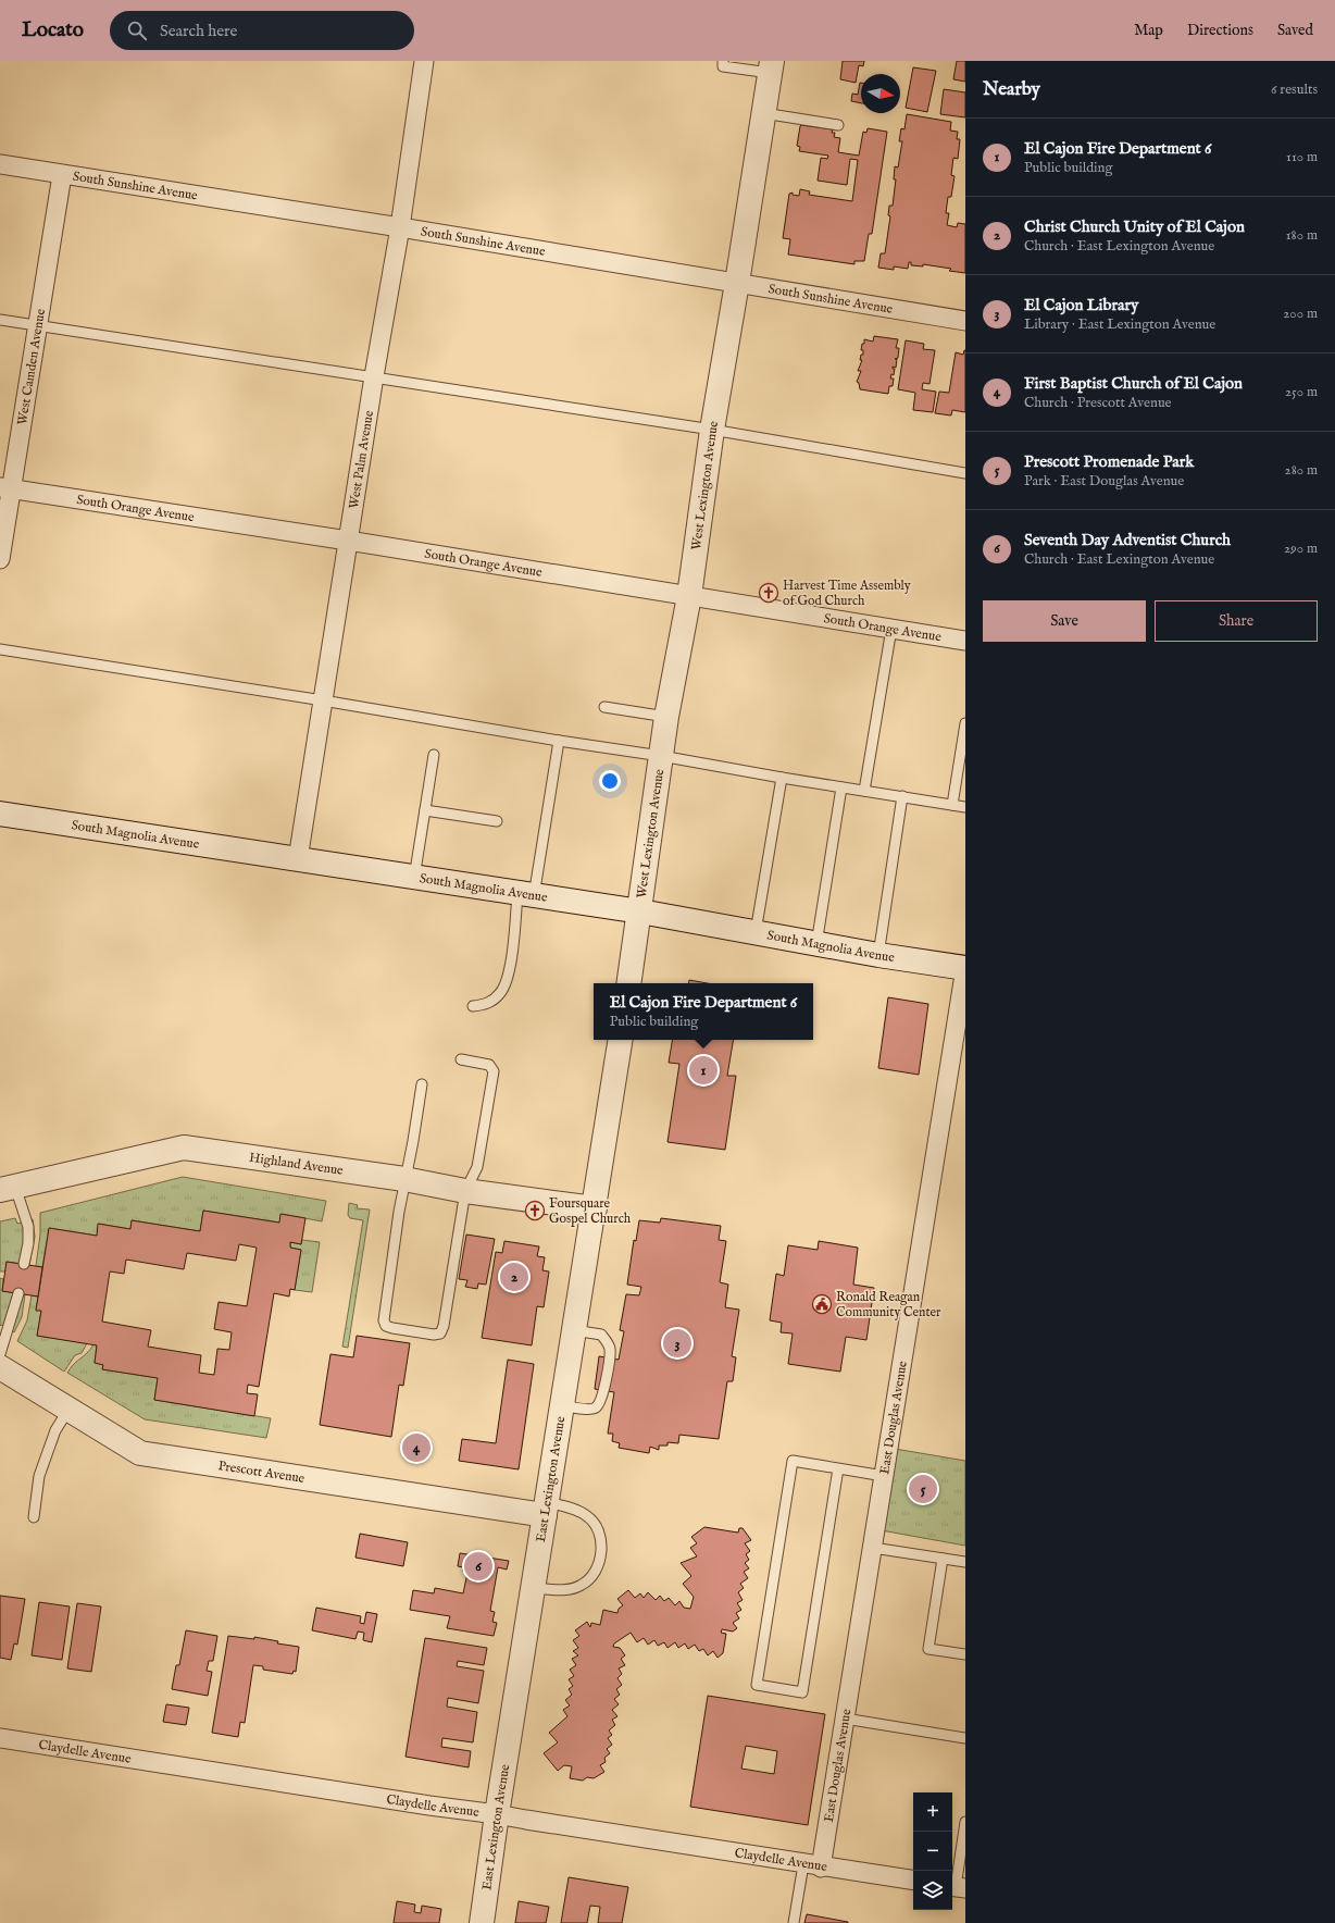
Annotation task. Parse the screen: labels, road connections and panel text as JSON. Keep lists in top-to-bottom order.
{
  "streets": {
    "street": [
      "South Sunshine Avenue",
      "West Camden Avenue",
      "West Palm Avenue",
      "West Lexington Avenue",
      "South Orange Avenue",
      "South Magnolia Avenue",
      "Highland Avenue",
      "East Douglas Avenue",
      "Prescott Avenue",
      "East Lexington Avenue",
      "Claydelle Avenue"
    ]
  },
  "crossings": [
    ["South Sunshine Avenue", "West Camden Avenue"],
    ["South Sunshine Avenue", "West Palm Avenue"],
    ["South Sunshine Avenue", "West Lexington Avenue"],
    ["West Camden Avenue", "South Orange Avenue"],
    ["West Palm Avenue", "South Orange Avenue"],
    ["West Palm Avenue", "South Magnolia Avenue"],
    ["West Lexington Avenue", "South Orange Avenue"],
    ["West Lexington Avenue", "South Magnolia Avenue"],
    ["South Magnolia Avenue", "East Douglas Avenue"],
    ["Highland Avenue", "East Lexington Avenue"],
    ["East Douglas Avenue", "Claydelle Avenue"],
    ["Prescott Avenue", "East Lexington Avenue"],
    ["East Lexington Avenue", "Claydelle Avenue"]
  ],
  "places": {
    "church": ["Harvest Time Assembly of God Church", "Foursquare Gospel Church"],
    "public building": ["Ronald Reagan Community Center"]
  },
  "north": "right",
  "page": {
    "header": "Locato",
    "search": "Search here",
    "nav": ["Map", "Directions", "Saved"],
    "heading": ["Nearby", "6 results"],
    "list": [
      {
        "mark": "1",
        "name": "El Cajon Fire Department 6",
        "note": "Public building",
        "value": "110 m"
      },
      {
        "mark": "2",
        "name": "Christ Church Unity of El Cajon",
        "note": "Church · East Lexington Avenue",
        "value": "180 m"
      },
      {
        "mark": "3",
        "name": "El Cajon Library",
        "note": "Library · East Lexington Avenue",
        "value": "200 m"
      },
      {
        "mark": "4",
        "name": "First Baptist Church of El Cajon",
        "note": "Church · Prescott Avenue",
        "value": "250 m"
      },
      {
        "mark": "5",
        "name": "Prescott Promenade Park",
        "note": "Park · East Douglas Avenue",
        "value": "280 m"
      },
      {
        "mark": "6",
        "name": "Seventh Day Adventist Church",
        "note": "Church · East Lexington Avenue",
        "value": "290 m"
      }
    ],
    "buttons": ["Save", "Share"],
    "popup": ["El Cajon Fire Department 6", "Public building"],
    "pins": [
      "1",
      "2",
      "3",
      "4",
      "5",
      "6"
    ],
    "map_buttons": ["+", "−"]
  }
}
